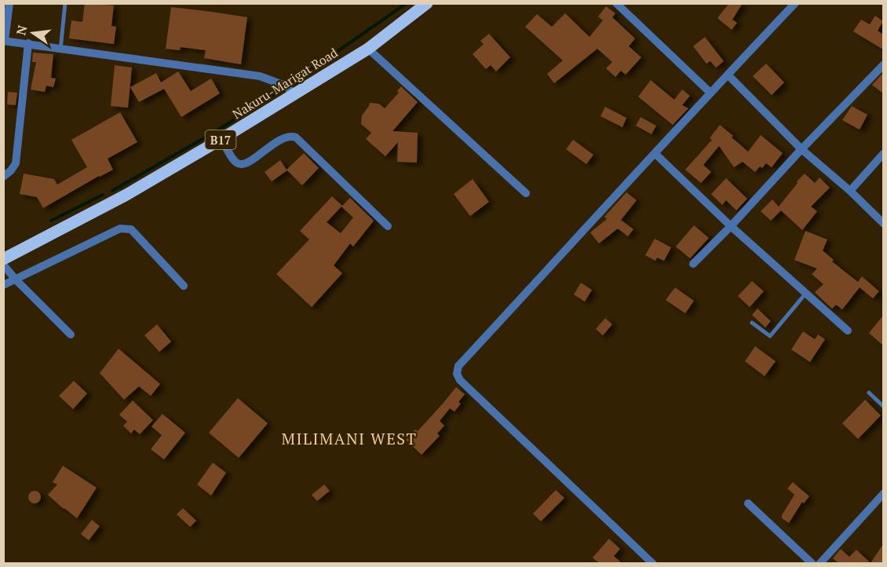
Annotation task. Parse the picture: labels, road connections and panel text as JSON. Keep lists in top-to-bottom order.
{
  "streets": {
    "main road": ["Nakuru-Marigat Road", "B17"]
  },
  "districts": ["MILIMANI WEST"],
  "north": "left"
}
